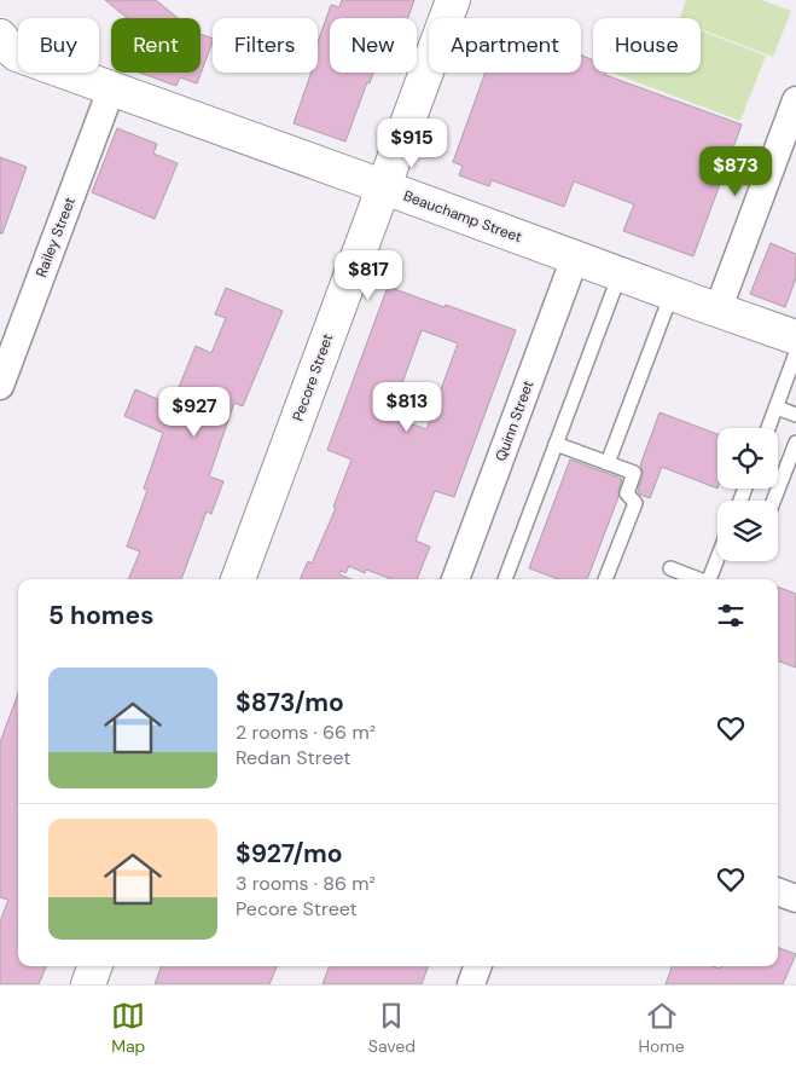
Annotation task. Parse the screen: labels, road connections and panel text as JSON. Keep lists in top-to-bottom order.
{
  "streets": {
    "street": [
      "Beauchamp Street",
      "Railey Street",
      "Pecore Street",
      "Quinn Street"
    ]
  },
  "crossings": [
    ["Beauchamp Street", "Railey Street"],
    ["Beauchamp Street", "Pecore Street"],
    ["Beauchamp Street", "Quinn Street"]
  ],
  "page": {
    "chip": [
      "Buy",
      "Rent",
      "Filters",
      "New",
      "Apartment",
      "House"
    ],
    "price": [
      "$915",
      "$873",
      "$817",
      "$813",
      "$927"
    ],
    "heading": "5 homes",
    "list": [
      {
        "name": "$873/mo",
        "note": "2 rooms · 66 m² · Redan Street"
      },
      {
        "name": "$927/mo",
        "note": "3 rooms · 86 m² · Pecore Street"
      }
    ],
    "tabs": ["Map", "Saved", "Home"]
  }
}
